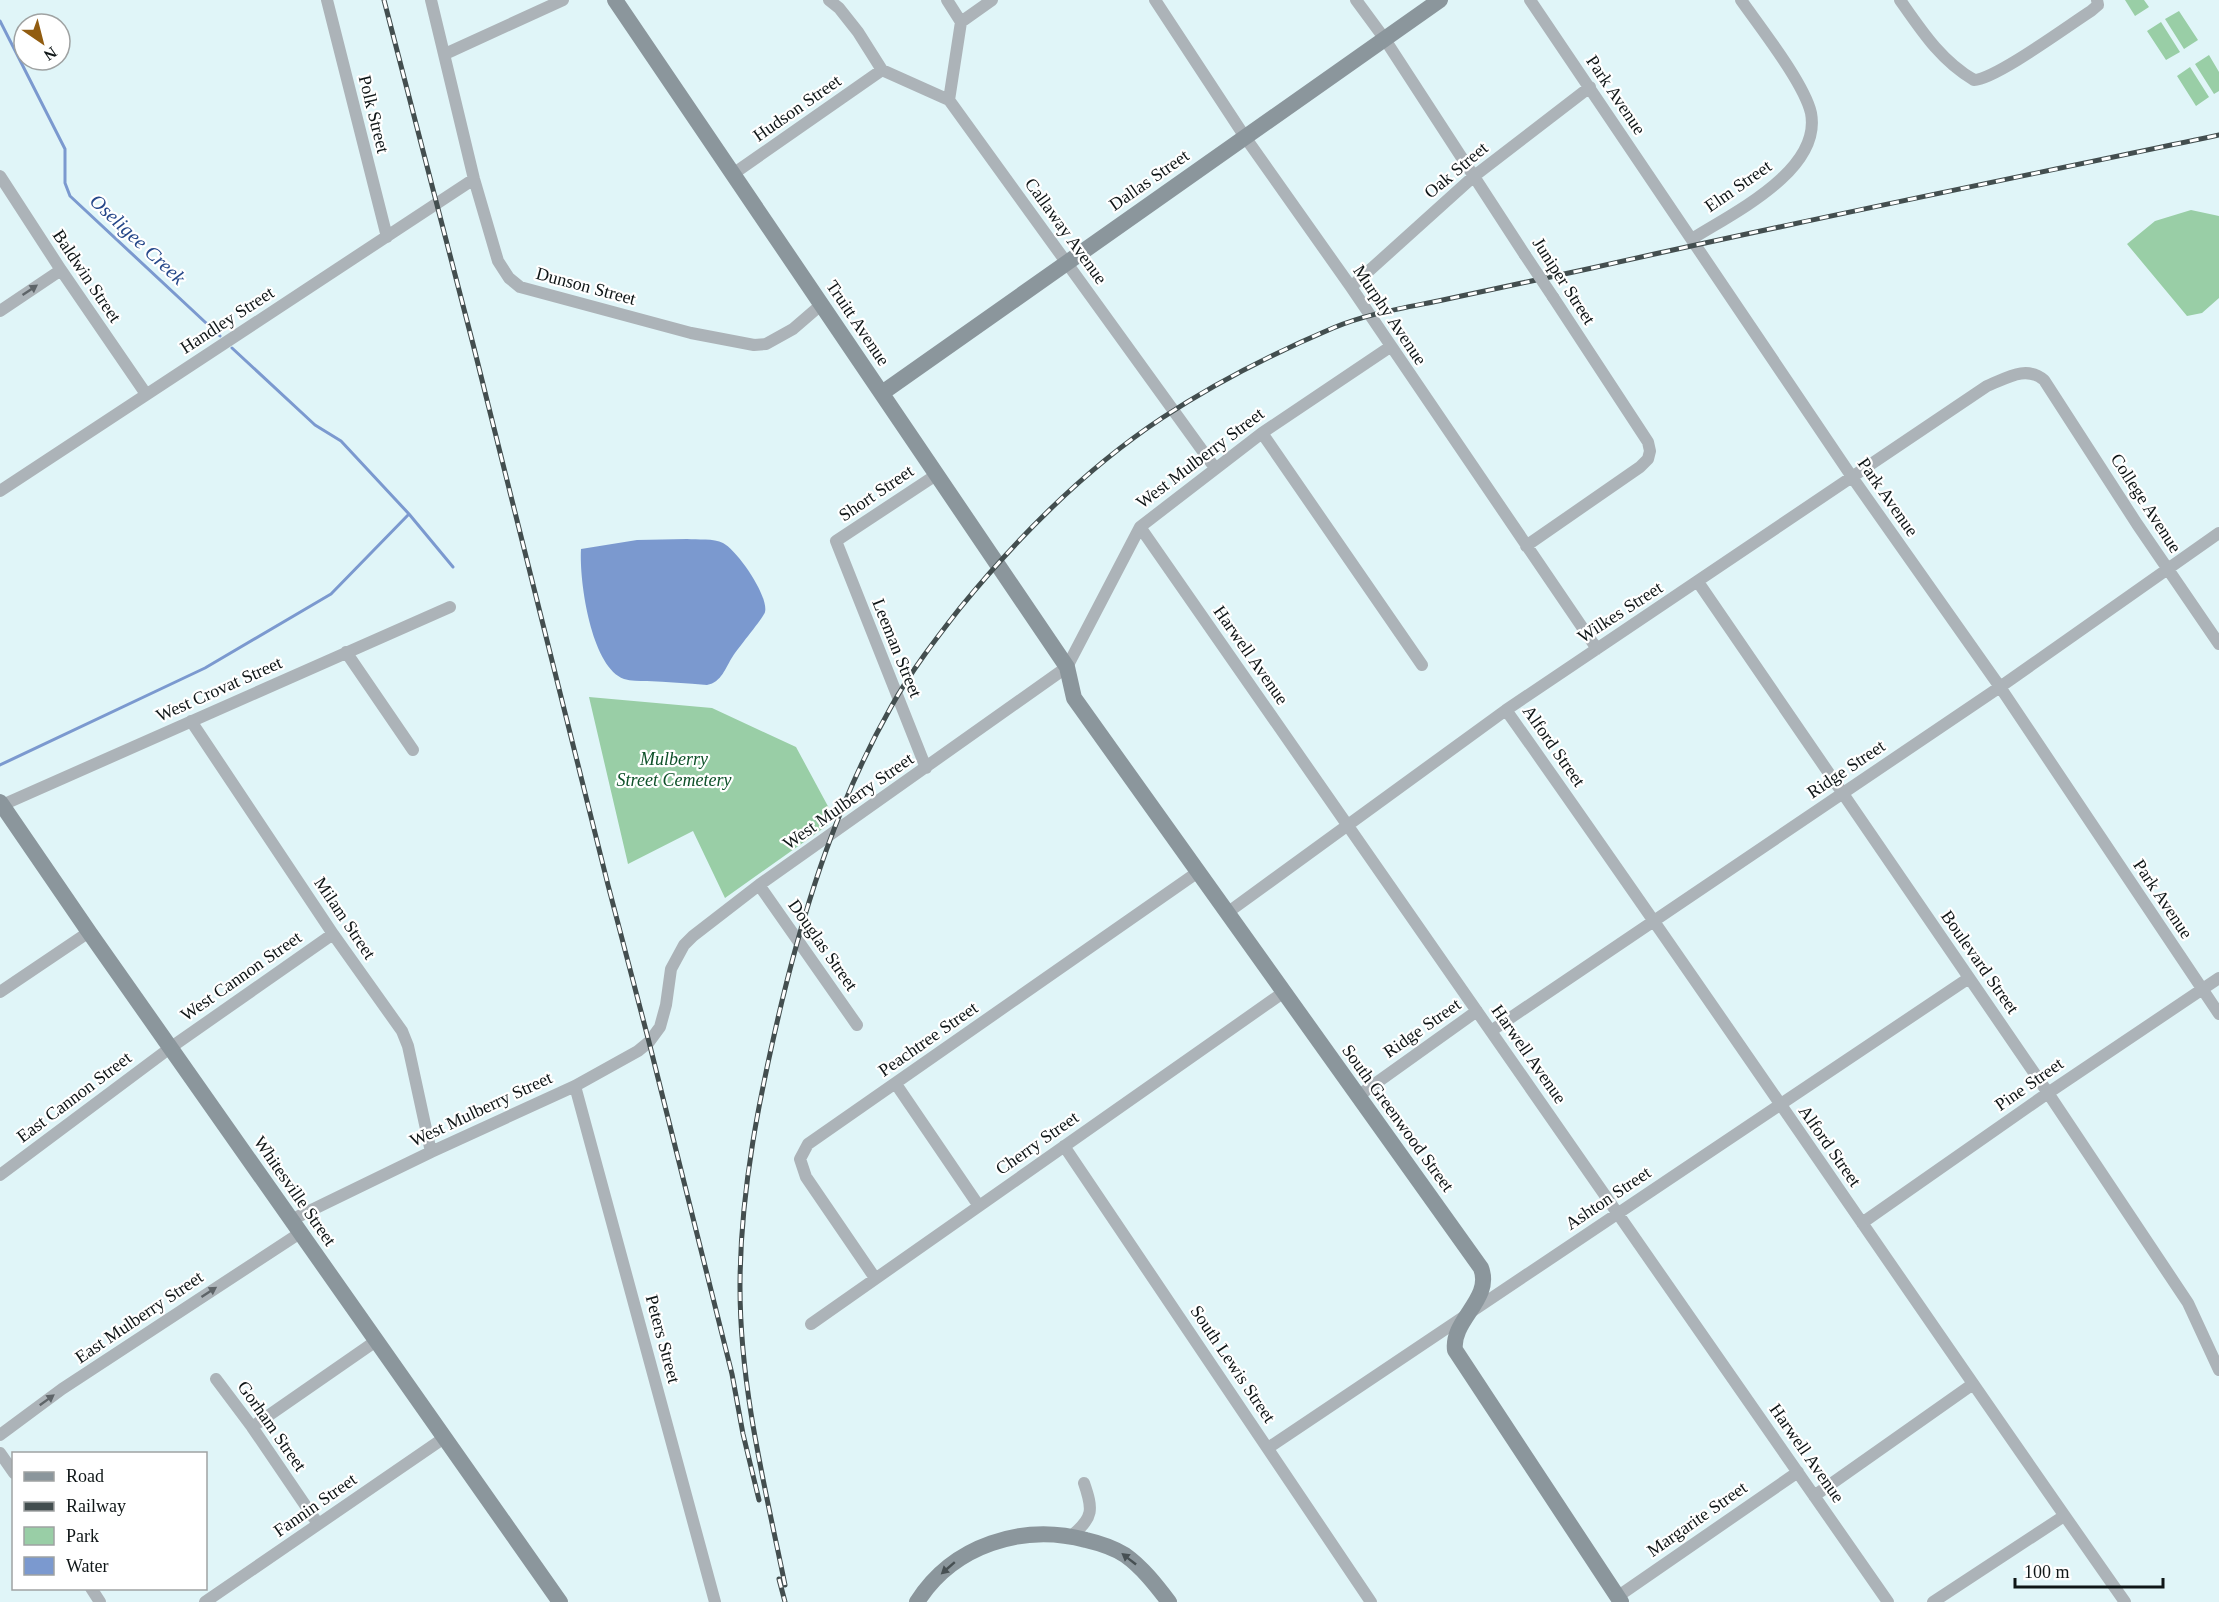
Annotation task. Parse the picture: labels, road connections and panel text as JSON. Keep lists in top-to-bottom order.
{
  "streets": {
    "street": [
      "Park Avenue",
      "Hudson Street",
      "Polk Street",
      "Oak Street",
      "Dallas Street",
      "Elm Street",
      "Callaway Avenue",
      "Baldwin Street",
      "Juniper Street",
      "Dunson Street",
      "Murphy Avenue",
      "Handley Street",
      "Truitt Avenue",
      "West Mulberry Street",
      "Short Street",
      "College Avenue",
      "Wilkes Street",
      "Leeman Street",
      "Harwell Avenue",
      "West Crovat Street",
      "Alford Street",
      "Ridge Street",
      "Milam Street",
      "Douglas Street",
      "Boulevard Street",
      "West Cannon Street",
      "Peachtree Street",
      "Pine Street",
      "East Cannon Street",
      "South Greenwood Street",
      "Cherry Street",
      "Whitesville Street",
      "Ashton Street",
      "East Mulberry Street",
      "Peters Street",
      "South Lewis Street",
      "Gorham Street",
      "Fannin Street",
      "Margarite Street"
    ]
  },
  "crossings": [
    ["Park Avenue", "Oak Street"],
    ["Park Avenue", "Elm Street"],
    ["Park Avenue", "Wilkes Street"],
    ["Park Avenue", "Ridge Street"],
    ["Park Avenue", "Pine Street"],
    ["Hudson Street", "Truitt Avenue"],
    ["Polk Street", "Handley Street"],
    ["Oak Street", "Juniper Street"],
    ["Oak Street", "Murphy Avenue"],
    ["Dallas Street", "Callaway Avenue"],
    ["Dallas Street", "Juniper Street"],
    ["Dallas Street", "Murphy Avenue"],
    ["Dallas Street", "Truitt Avenue"],
    ["Callaway Avenue", "West Mulberry Street"],
    ["Baldwin Street", "Handley Street"],
    ["Juniper Street", "Murphy Avenue"],
    ["Dunson Street", "Handley Street"],
    ["Dunson Street", "Truitt Avenue"],
    ["Murphy Avenue", "West Mulberry Street"],
    ["Murphy Avenue", "Wilkes Street"],
    ["Truitt Avenue", "West Mulberry Street"],
    ["Truitt Avenue", "Short Street"],
    ["Truitt Avenue", "South Greenwood Street"],
    ["West Mulberry Street", "Leeman Street"],
    ["West Mulberry Street", "Harwell Avenue"],
    ["West Mulberry Street", "Milam Street"],
    ["West Mulberry Street", "Douglas Street"],
    ["West Mulberry Street", "South Greenwood Street"],
    ["West Mulberry Street", "Whitesville Street"],
    ["West Mulberry Street", "East Mulberry Street"],
    ["West Mulberry Street", "Peters Street"],
    ["Short Street", "Leeman Street"],
    ["College Avenue", "Wilkes Street"],
    ["College Avenue", "Ridge Street"],
    ["Wilkes Street", "Harwell Avenue"],
    ["Wilkes Street", "Alford Street"],
    ["Wilkes Street", "Boulevard Street"],
    ["Wilkes Street", "South Greenwood Street"],
    ["Harwell Avenue", "Ridge Street"],
    ["Harwell Avenue", "Ashton Street"],
    ["Harwell Avenue", "Margarite Street"],
    ["West Crovat Street", "Milam Street"],
    ["West Crovat Street", "Whitesville Street"],
    ["Alford Street", "Ridge Street"],
    ["Alford Street", "Pine Street"],
    ["Alford Street", "Ashton Street"],
    ["Ridge Street", "Boulevard Street"],
    ["Ridge Street", "South Greenwood Street"],
    ["Milam Street", "West Cannon Street"],
    ["Boulevard Street", "Pine Street"],
    ["Boulevard Street", "Ashton Street"],
    ["West Cannon Street", "East Cannon Street"],
    ["West Cannon Street", "Whitesville Street"],
    ["Peachtree Street", "South Greenwood Street"],
    ["Peachtree Street", "Cherry Street"],
    ["East Cannon Street", "Whitesville Street"],
    ["South Greenwood Street", "Cherry Street"],
    ["South Greenwood Street", "Ashton Street"],
    ["South Greenwood Street", "Margarite Street"],
    ["Cherry Street", "South Lewis Street"],
    ["Whitesville Street", "East Mulberry Street"],
    ["Whitesville Street", "Fannin Street"],
    ["Ashton Street", "South Lewis Street"],
    ["Gorham Street", "Fannin Street"]
  ],
  "one_way": ["East Mulberry Street"],
  "water": ["Oseligee Creek"],
  "parks": ["Mulberry Street Cemetery"],
  "legend": [
    "Road",
    "Railway",
    "Park",
    "Water"
  ],
  "scale_bar": "100 m",
  "north": "bottom right"
}
